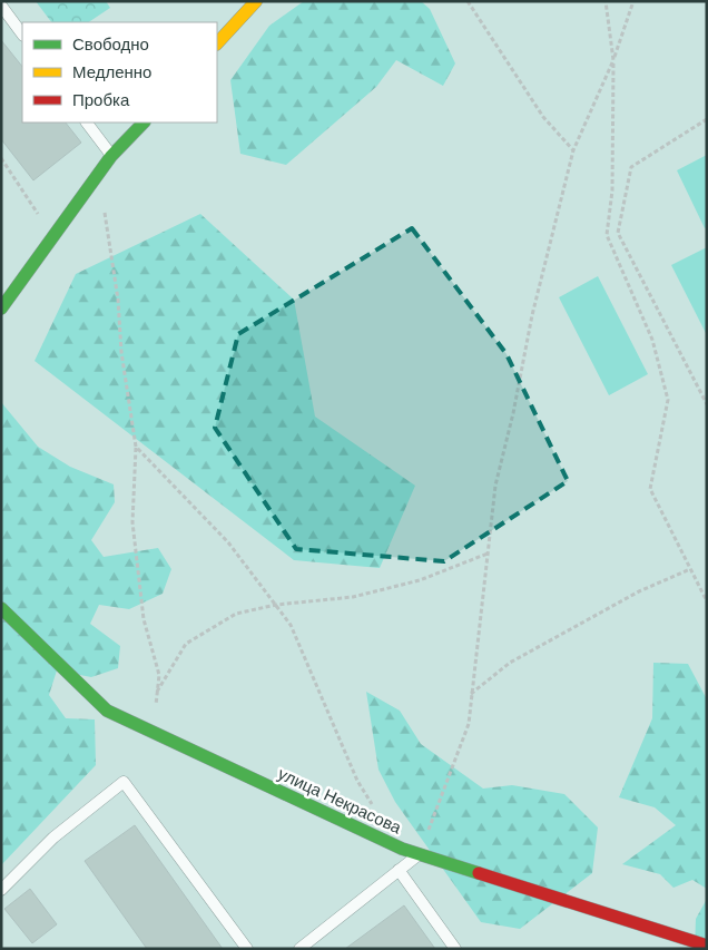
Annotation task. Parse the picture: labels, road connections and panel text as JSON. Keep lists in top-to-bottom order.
{
  "streets": {
    "street": ["улица Некрасова"]
  },
  "legend": ["Свободно", "Медленно", "Пробка"]
}
